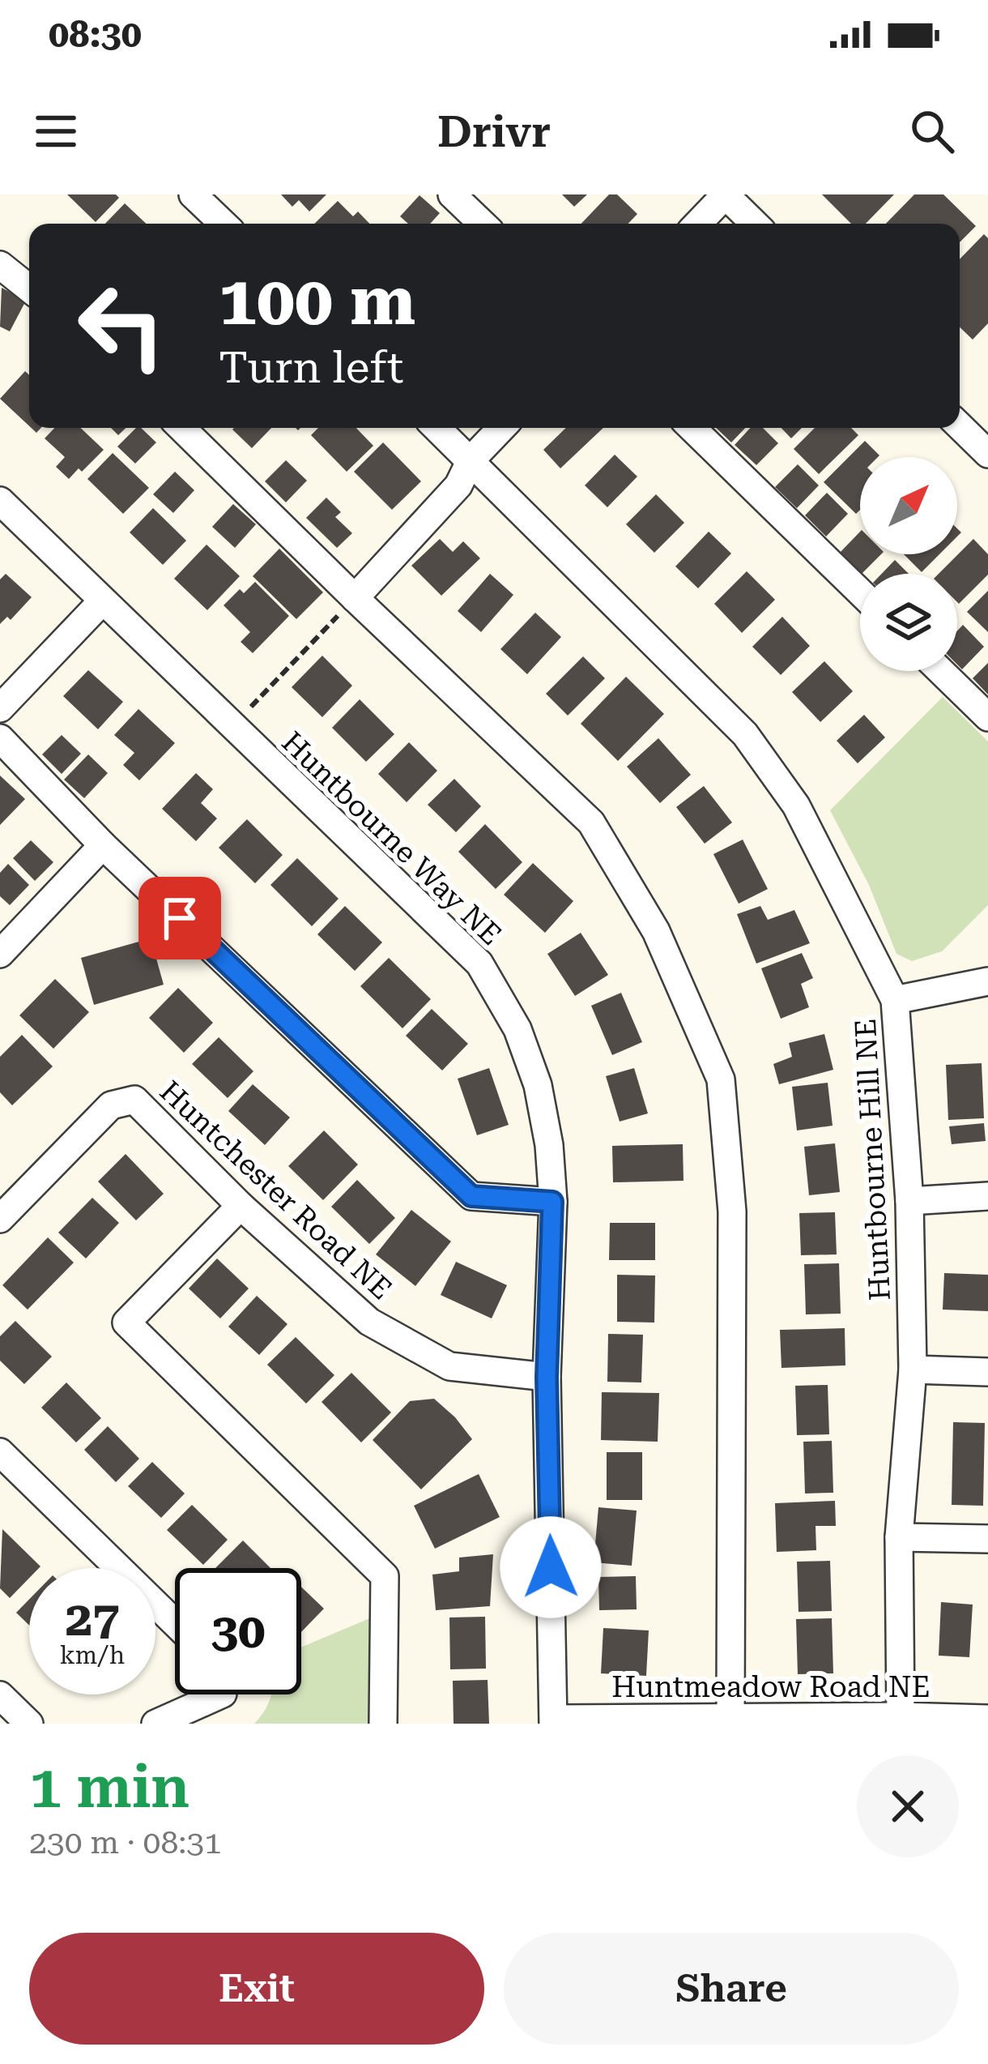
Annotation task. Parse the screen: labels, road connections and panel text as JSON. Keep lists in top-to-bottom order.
{
  "streets": {
    "street": [
      "Huntbourne Way NE",
      "Huntbourne Hill NE",
      "Huntchester Road NE",
      "Huntmeadow Road NE"
    ]
  },
  "crossings": [
    ["Huntbourne Way NE", "Huntchester Road NE"],
    ["Huntbourne Way NE", "Huntmeadow Road NE"],
    ["Huntbourne Hill NE", "Huntmeadow Road NE"]
  ],
  "north": "top right",
  "page": {
    "status": "08:30",
    "header": "Drivr",
    "turn": ["100 m", "Turn left"],
    "speed": "27 km/h",
    "limit": "30",
    "heading": ["1 min", "230 m · 08:31"],
    "buttons": ["Exit", "Share"]
  }
}
